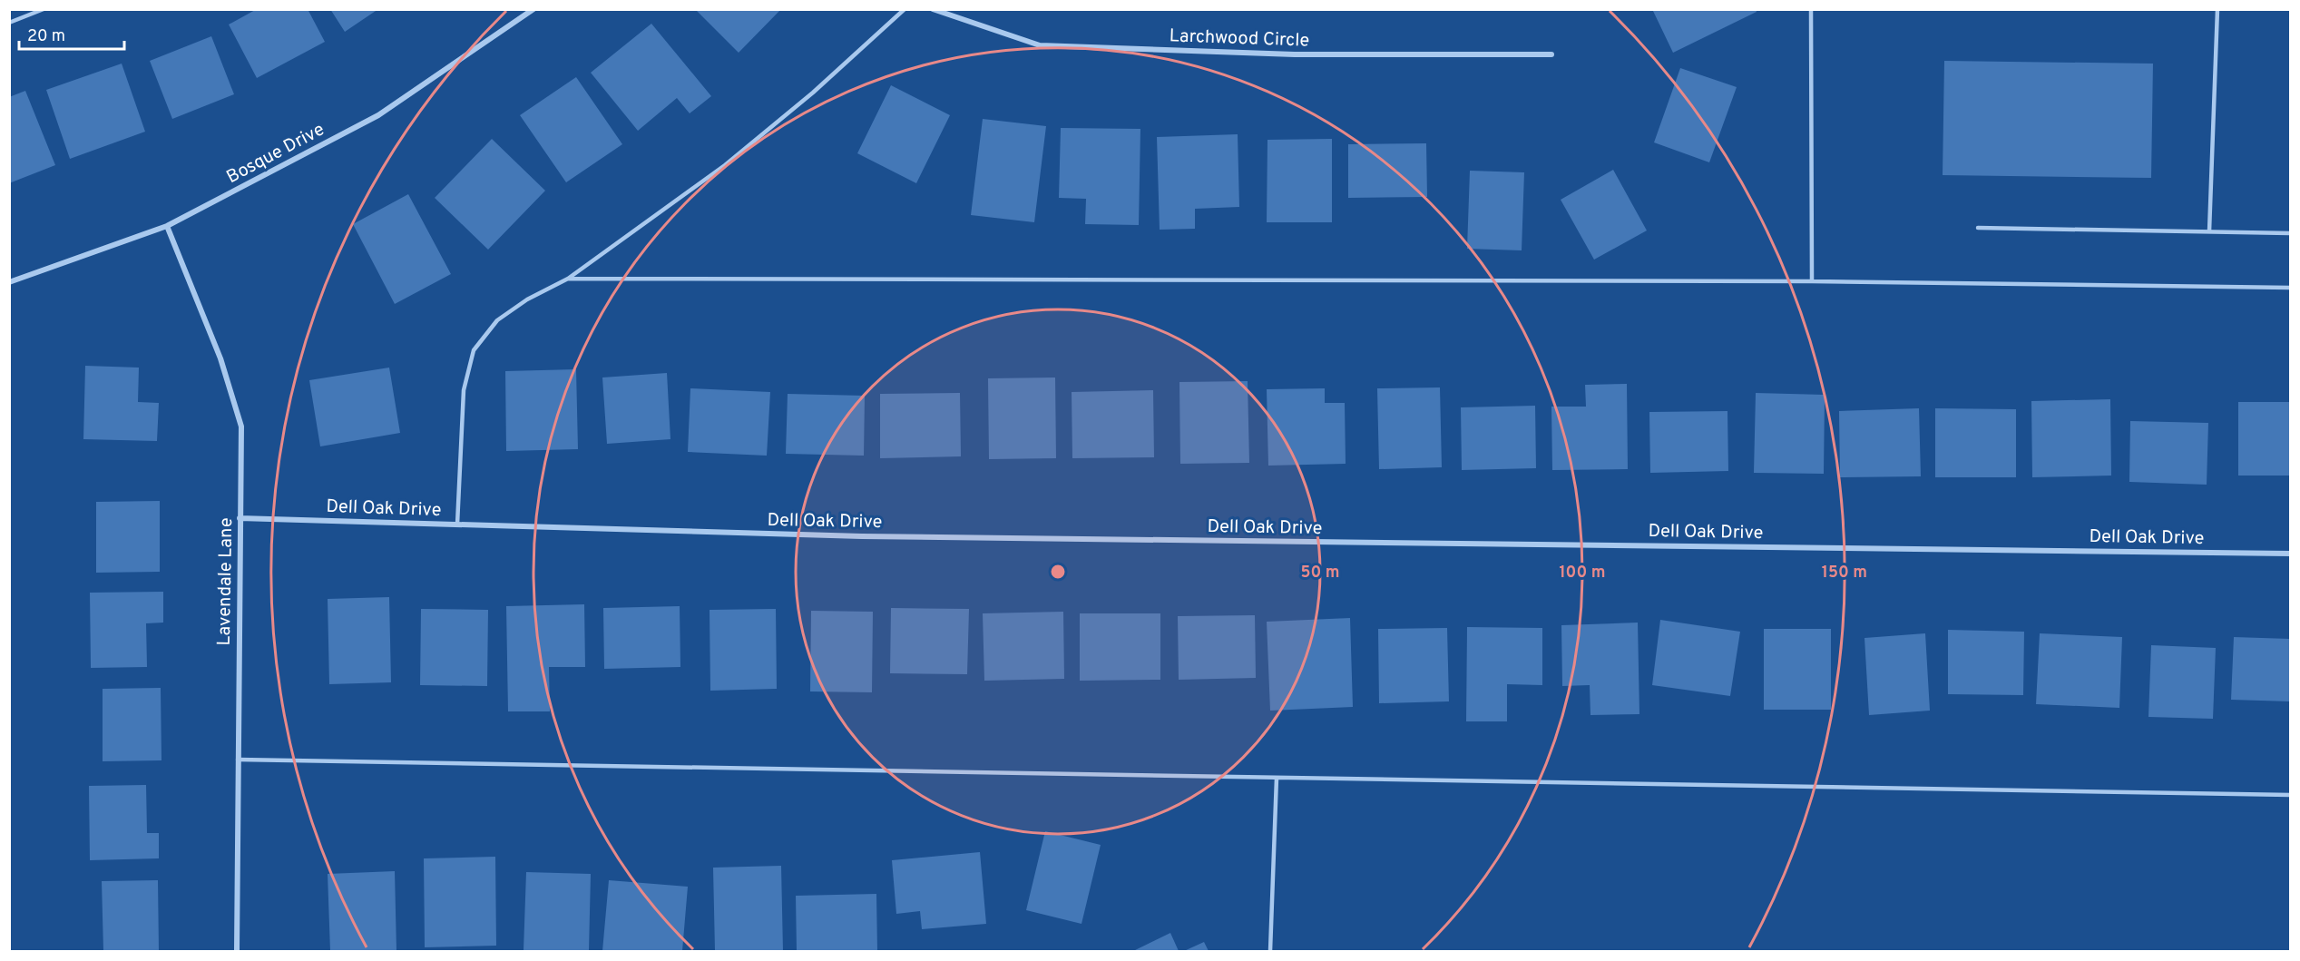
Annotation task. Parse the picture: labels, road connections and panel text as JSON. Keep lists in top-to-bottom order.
{
  "streets": {
    "street": [
      "Larchwood Circle",
      "Bosque Drive",
      "Dell Oak Drive",
      "Lavendale Lane"
    ]
  },
  "crossings": [
    ["Bosque Drive", "Lavendale Lane"],
    ["Dell Oak Drive", "Lavendale Lane"]
  ],
  "scale_bar": "20 m",
  "rings": ["50 m", "100 m", "150 m"]
}
